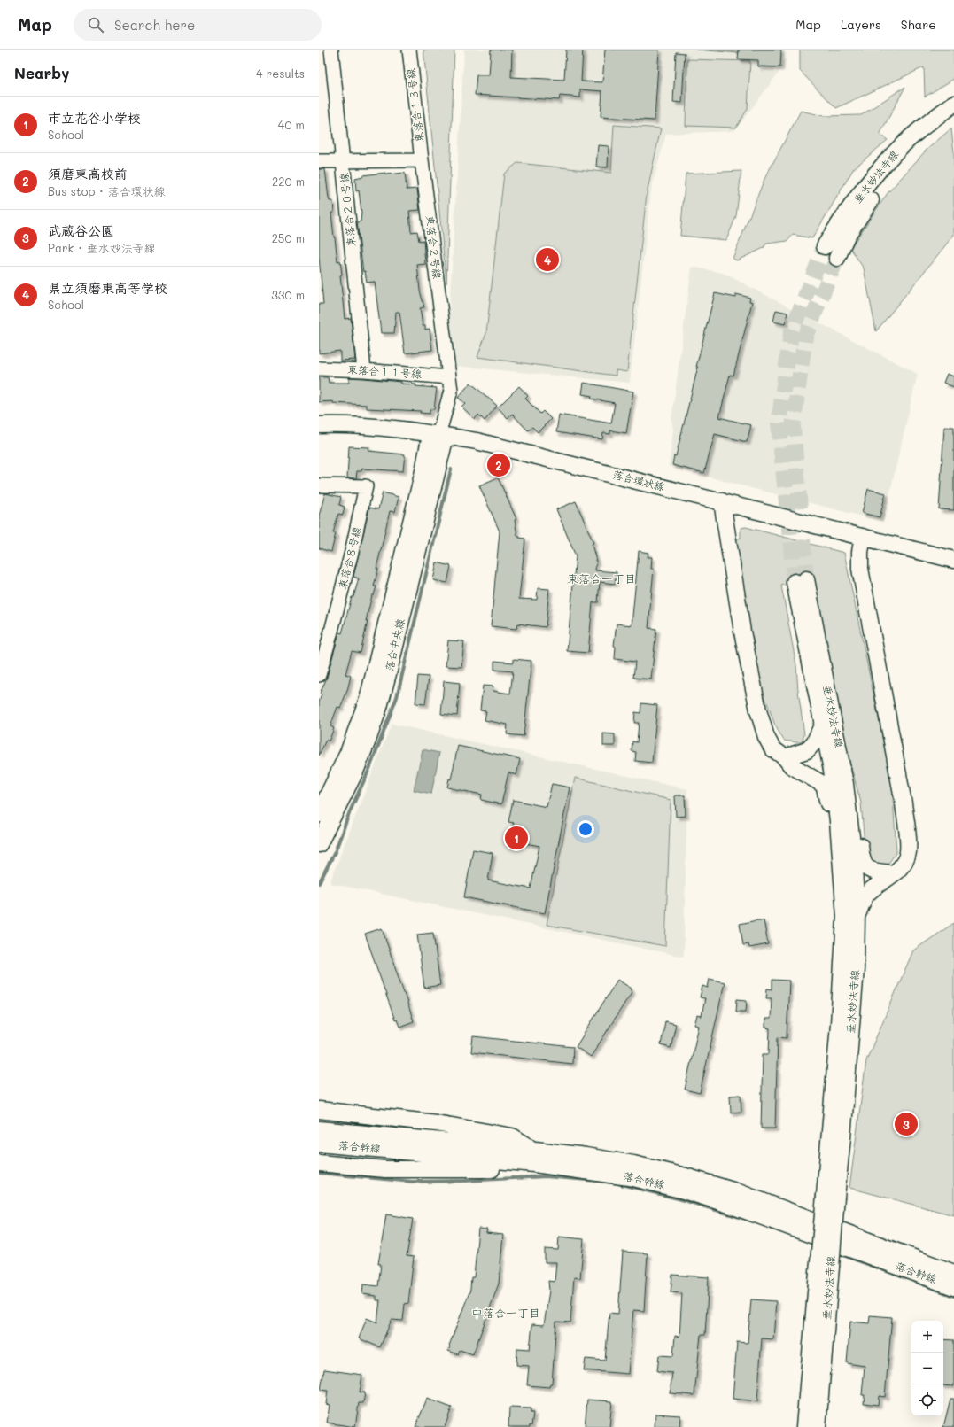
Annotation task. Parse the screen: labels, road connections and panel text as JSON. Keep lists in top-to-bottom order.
{
  "streets": {
    "street": [
      "東落合１３号線",
      "垂水妙法寺線",
      "東落合２０号線",
      "東落合２号線",
      "東落合１１号線",
      "落合環状線",
      "東落合８号線",
      "落合中央線",
      "落合幹線"
    ]
  },
  "crossings": [
    ["東落合１３号線", "東落合２号線"],
    ["東落合２０号線", "東落合１１号線"],
    ["東落合２号線", "東落合１１号線"],
    ["東落合２号線", "落合環状線"],
    ["東落合２号線", "落合中央線"],
    ["落合環状線", "落合中央線"]
  ],
  "districts": ["東落合一丁目", "中落合一丁目"],
  "page": {
    "header": "Map",
    "search": "Search here",
    "nav": ["Map", "Layers", "Share"],
    "heading": ["Nearby", "4 results"],
    "list": [
      {
        "mark": "1",
        "name": "市立花谷小学校",
        "note": "School",
        "value": "40 m"
      },
      {
        "mark": "2",
        "name": "須磨東高校前",
        "note": "Bus stop · 落合環状線",
        "value": "220 m"
      },
      {
        "mark": "3",
        "name": "武蔵谷公園",
        "note": "Park · 垂水妙法寺線",
        "value": "250 m"
      },
      {
        "mark": "4",
        "name": "県立須磨東高等学校",
        "note": "School",
        "value": "330 m"
      }
    ],
    "pins": [
      "4",
      "2",
      "1",
      "3"
    ],
    "map_buttons": ["+", "−"]
  }
}
